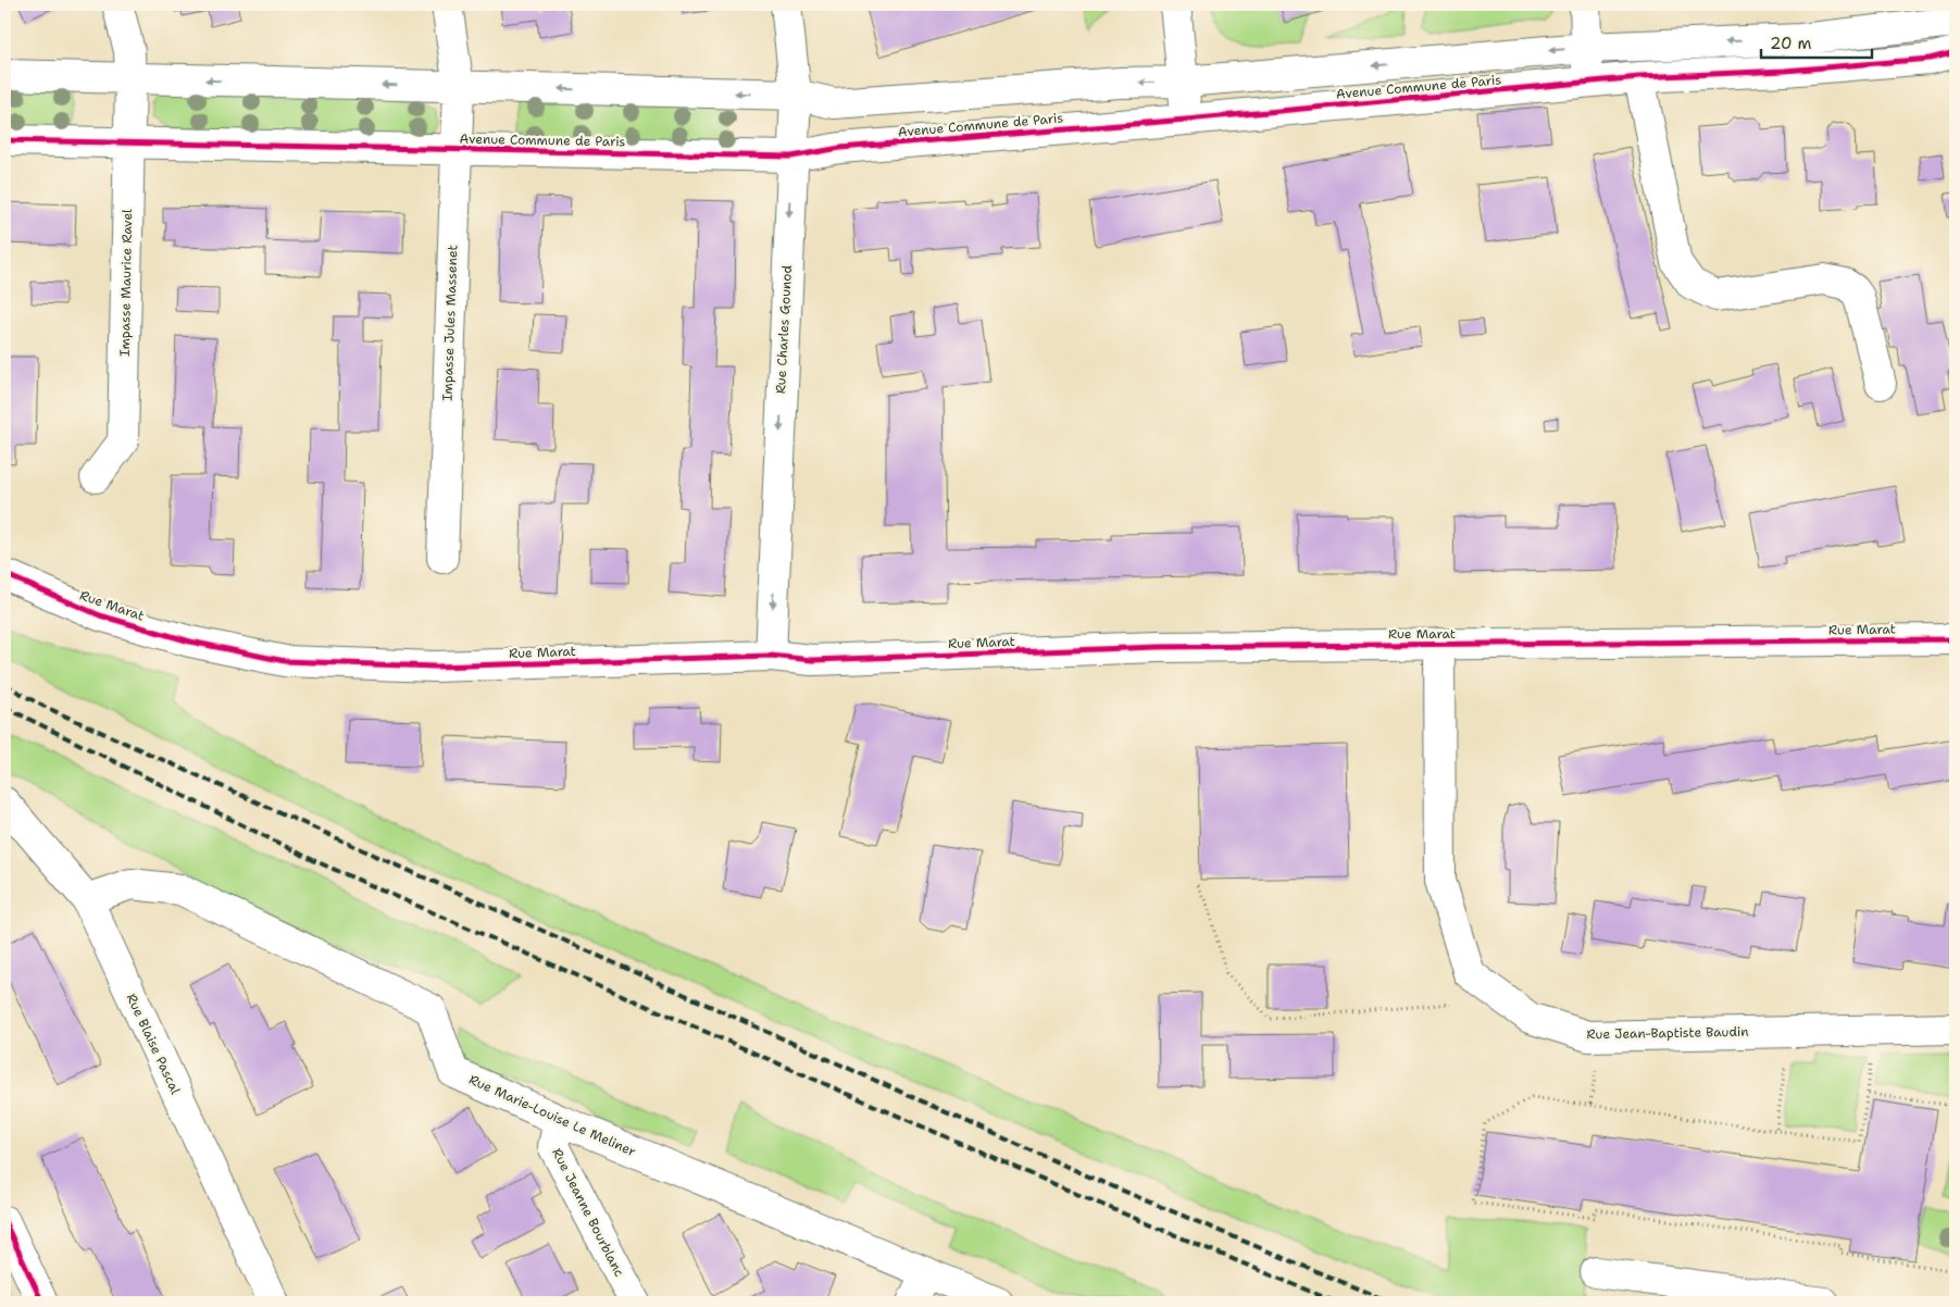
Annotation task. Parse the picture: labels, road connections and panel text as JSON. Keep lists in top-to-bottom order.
{
  "streets": {
    "street": [
      "Avenue Commune de Paris",
      "Impasse Maurice Ravel",
      "Impasse Jules Massenet",
      "Rue Charles Gounod",
      "Rue Marat",
      "Rue Jean-Baptiste Baudin",
      "Rue Blaise Pascal",
      "Rue Marie-Louise Le Meliner",
      "Rue Jeanne Bourblanc"
    ]
  },
  "crossings": [
    ["Avenue Commune de Paris", "Impasse Maurice Ravel"],
    ["Avenue Commune de Paris", "Impasse Jules Massenet"],
    ["Avenue Commune de Paris", "Rue Charles Gounod"],
    ["Rue Charles Gounod", "Rue Marat"],
    ["Rue Blaise Pascal", "Rue Marie-Louise Le Meliner"],
    ["Rue Marie-Louise Le Meliner", "Rue Jeanne Bourblanc"]
  ],
  "one_way": ["Rue Charles Gounod"],
  "scale_bar": "20 m"
}
